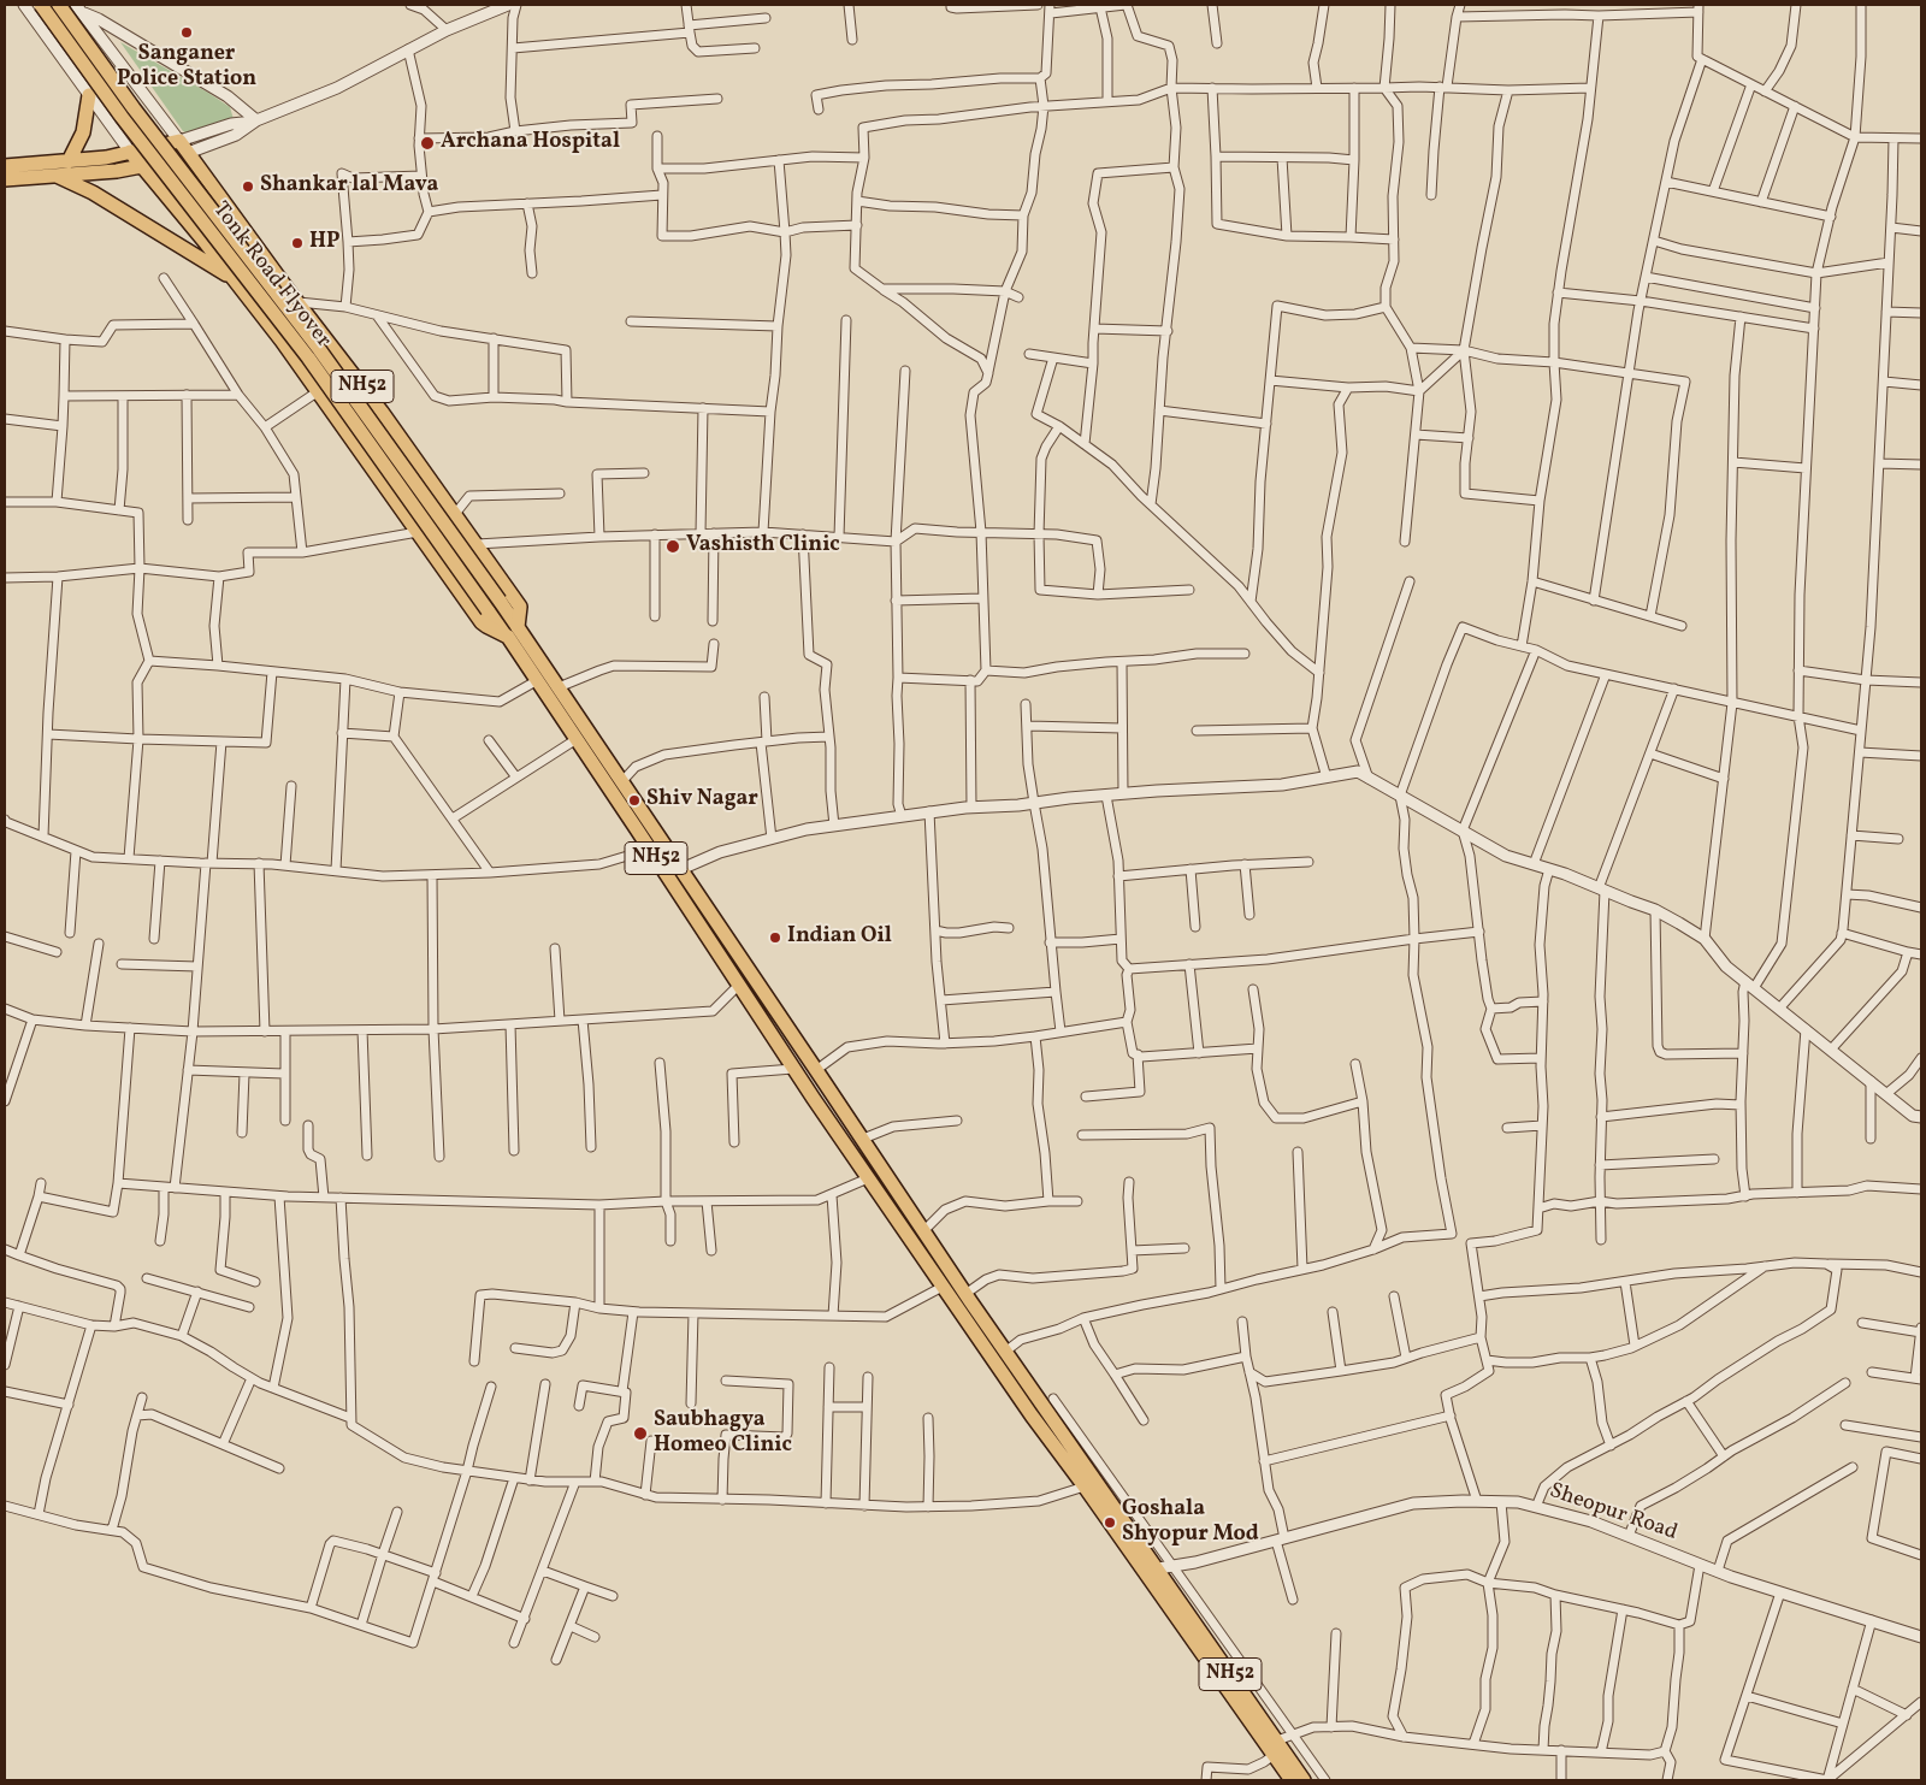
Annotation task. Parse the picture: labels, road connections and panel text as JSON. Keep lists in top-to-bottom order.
{
  "streets": {
    "main road": ["Tonk Road Flyover", "NH52"],
    "street": ["Sheopur Road"]
  },
  "crossings": [
    ["Tonk Road Flyover", "NH52"],
    ["NH52", "Sheopur Road"]
  ],
  "places": [
    "Sanganer Police Station",
    "Archana Hospital",
    "Shankar lal Mava",
    "HP",
    "Vashisth Clinic",
    "Shiv Nagar",
    "Indian Oil",
    "Saubhagya Homeo Clinic",
    "Goshala Shyopur Mod"
  ]
}
